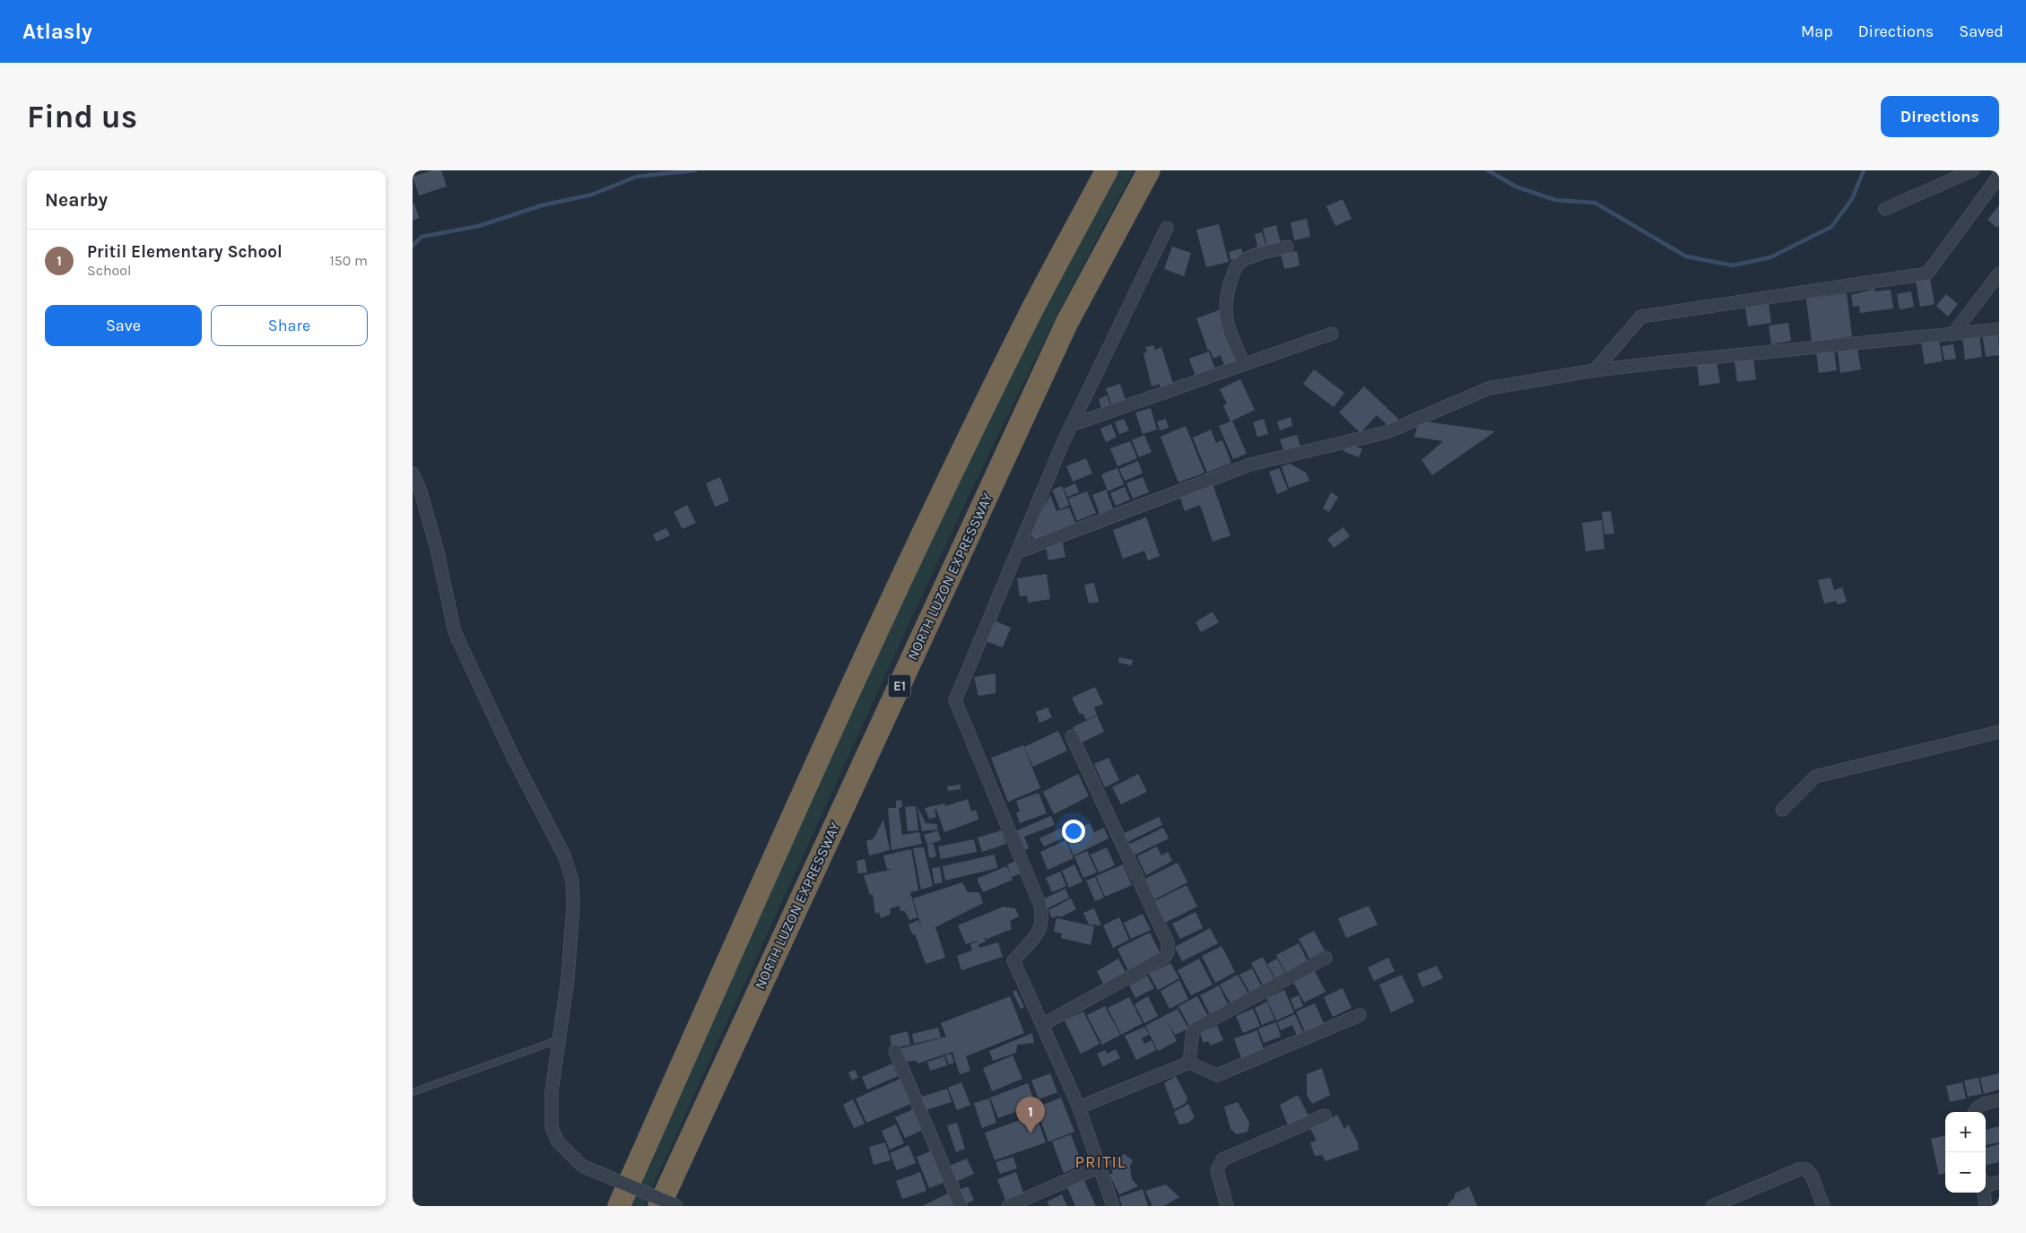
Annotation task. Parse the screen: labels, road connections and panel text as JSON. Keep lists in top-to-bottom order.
{
  "streets": {
    "highway": ["NORTH LUZON EXPRESSWAY", "E1"]
  },
  "districts": ["PRITIL"],
  "page": {
    "header": "Atlasly",
    "nav": ["Map", "Directions", "Saved"],
    "buttons": [
      "Directions",
      ["Save", "Share"]
    ],
    "title": "Find us",
    "heading": "Nearby",
    "list": [
      {
        "mark": "1",
        "name": "Pritil Elementary School",
        "note": "School",
        "value": "150 m"
      }
    ],
    "pins": "1",
    "map_buttons": ["+", "−"]
  }
}
